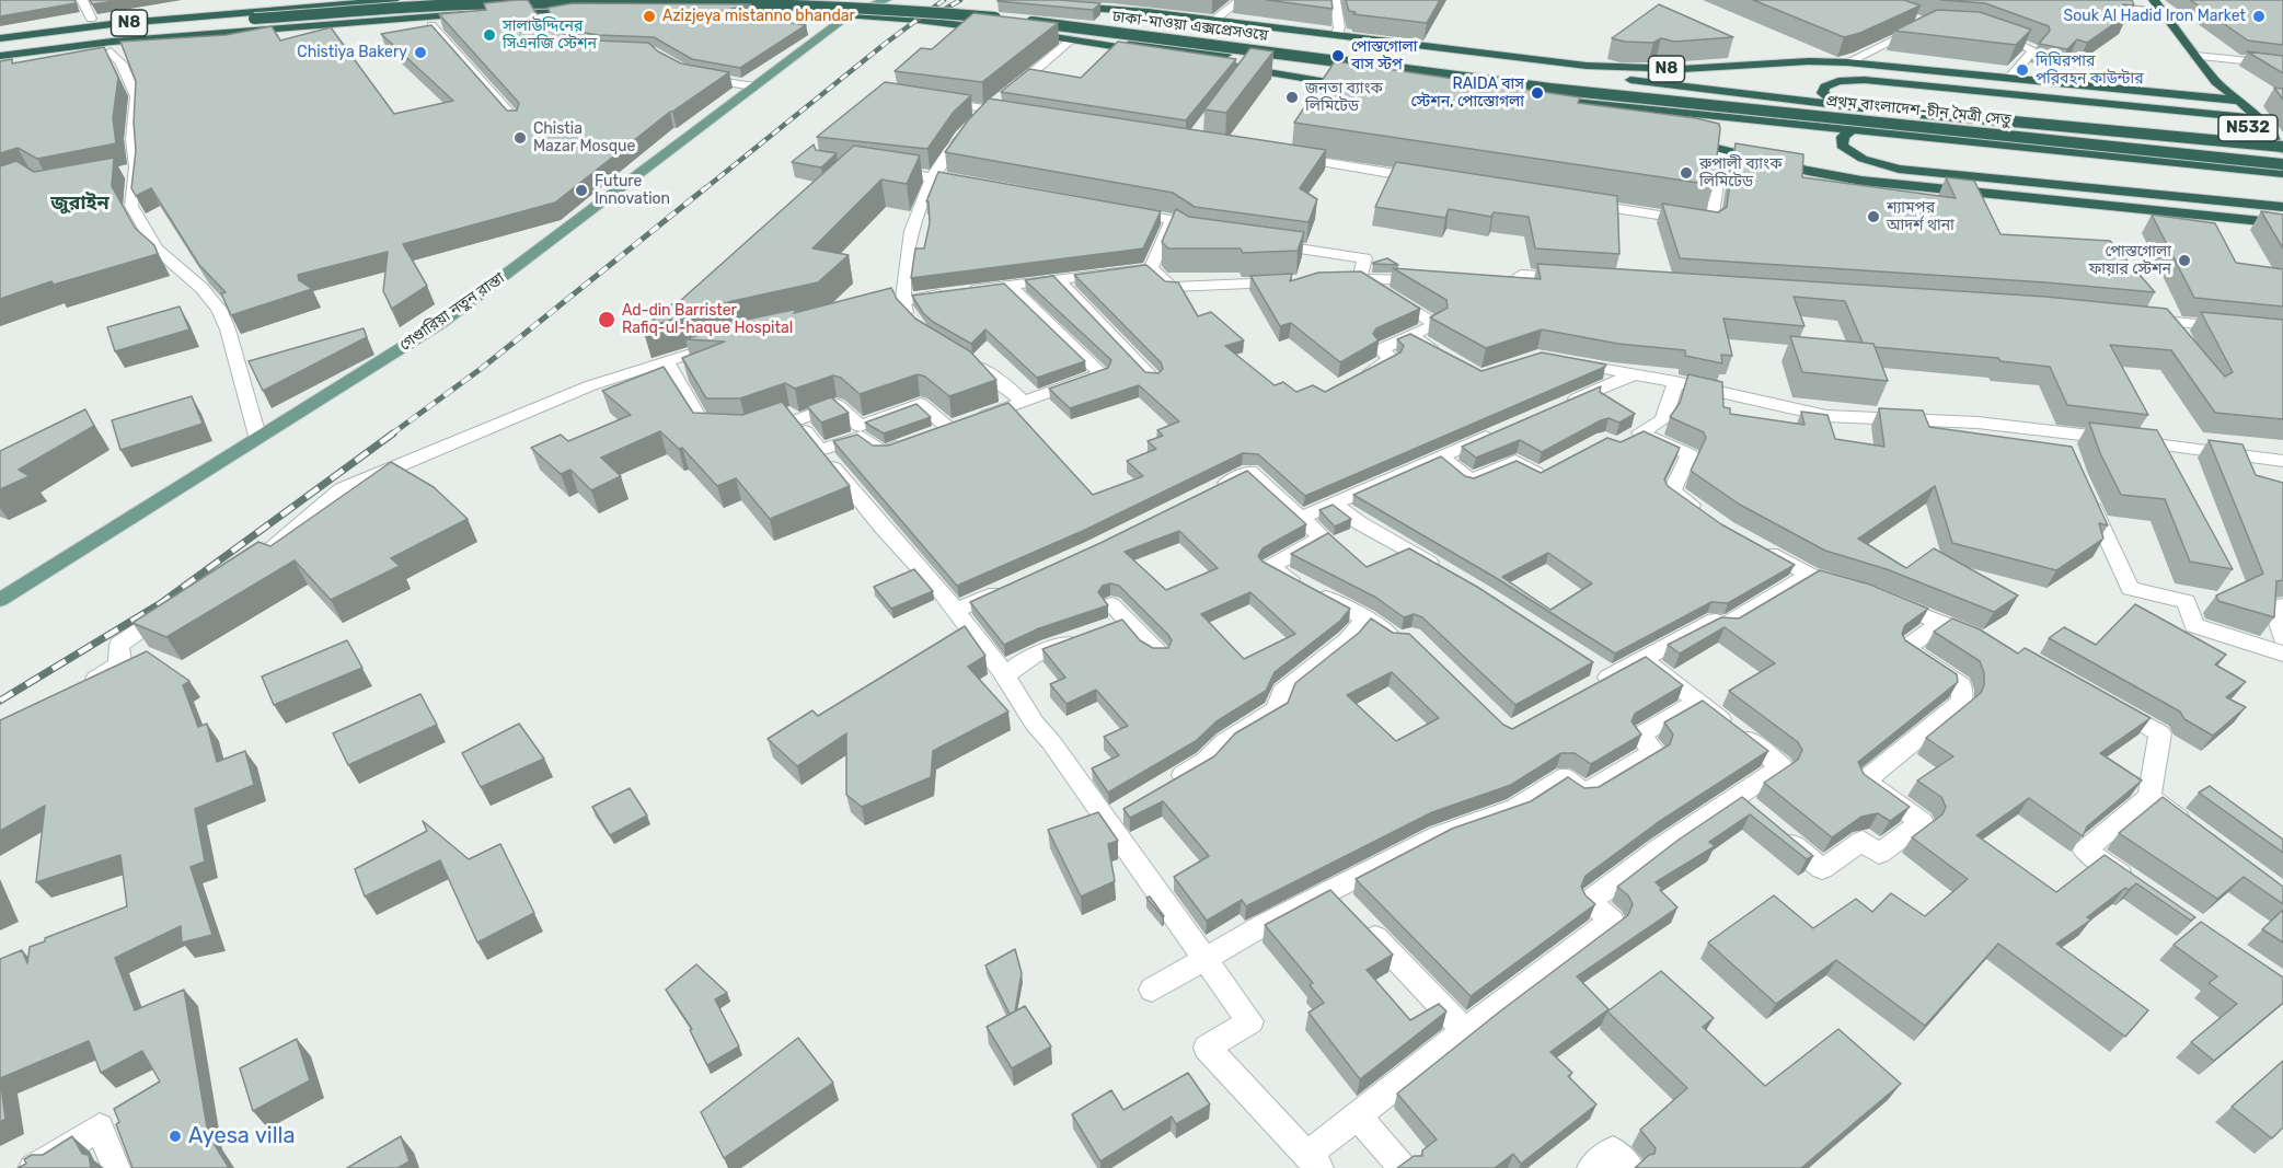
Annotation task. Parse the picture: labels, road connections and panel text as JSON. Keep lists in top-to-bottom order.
{
  "streets": {
    "highway": [
      "N8",
      "ঢাকা-মাওয়া এক্সপ্রেসওয়ে",
      "প্রথম বাংলাদেশ-চীন মৈত্রী সেতু",
      "N532"
    ],
    "main road": ["গেণ্ডারিয়া নতুন রাস্তা"]
  },
  "crossings": [
    ["N8", "ঢাকা-মাওয়া এক্সপ্রেসওয়ে"],
    ["N8", "প্রথম বাংলাদেশ-চীন মৈত্রী সেতু"],
    ["N8", "N532"],
    ["N8", "গেণ্ডারিয়া নতুন রাস্তা"],
    ["ঢাকা-মাওয়া এক্সপ্রেসওয়ে", "প্রথম বাংলাদেশ-চীন মৈত্রী সেতু"]
  ],
  "districts": ["জুরাইন"],
  "places": [
    "Azizjeya mistanno bhandar",
    "Souk Al Hadid Iron Market",
    "সালাউদ্দিনের সিএনজি স্টেশন",
    "Chistiya Bakery",
    "পোস্তগোলা বাস স্টপ",
    "দিঘিরপার পরিবহন কাউন্টার",
    "RAIDA বাস স্টেশন, পোস্তোগলা",
    "জনতা ব্যাংক লিমিটেড",
    "Chistia Mazar Mosque",
    "রুপালী ব্যাংক লিমিটেড",
    "Future Innovation",
    "শ্যামপুর আদর্শ থানা",
    "পোস্তগোলা ফায়ার স্টেশন",
    "Ad-din Barrister Rafiq-ul-haque Hospital",
    "Ayesa villa"
  ]
}
